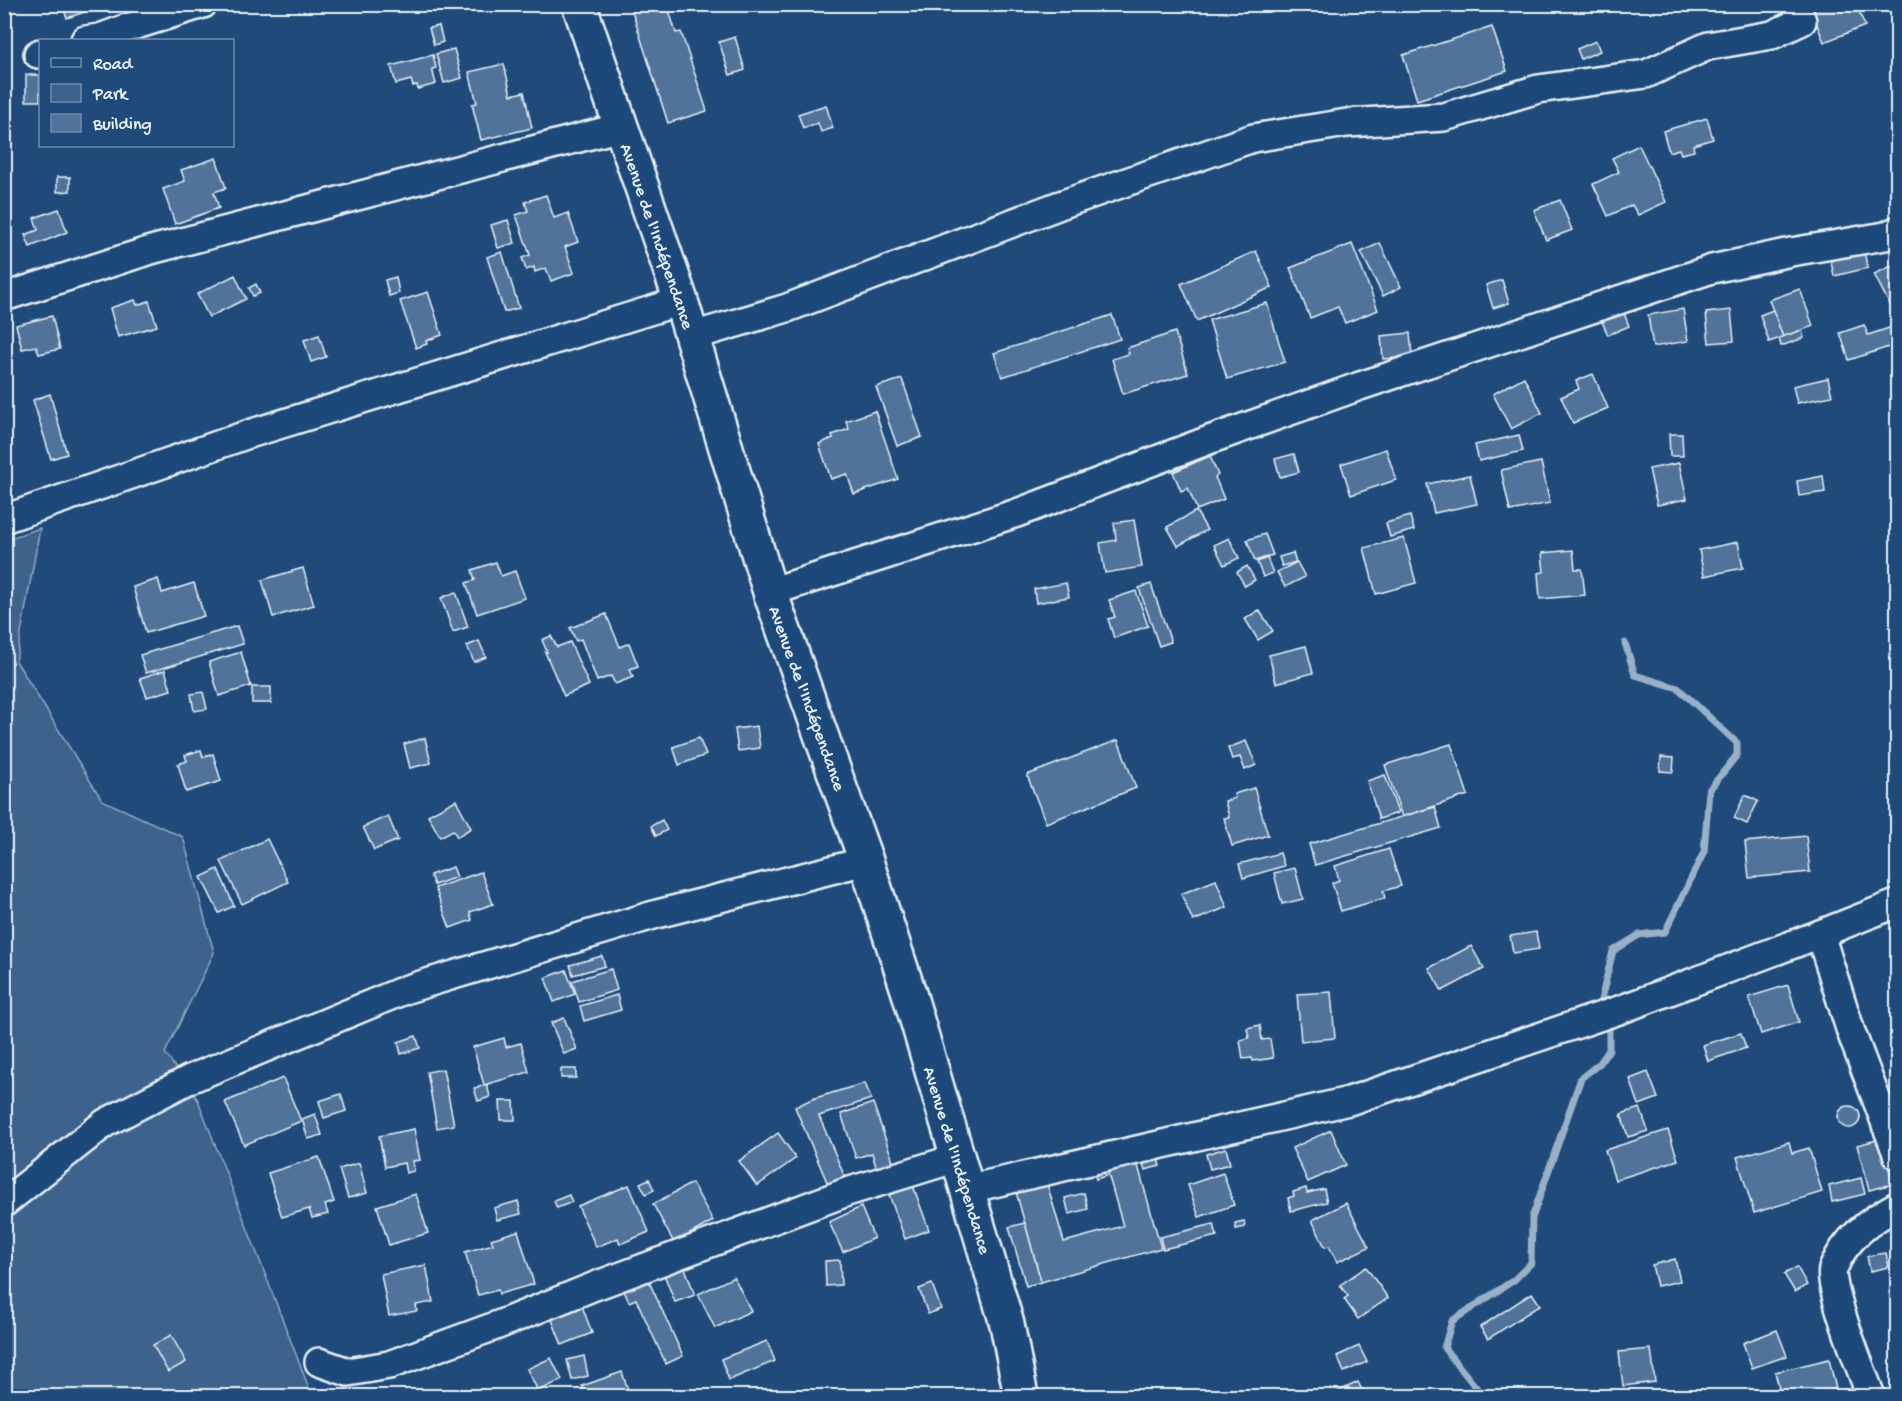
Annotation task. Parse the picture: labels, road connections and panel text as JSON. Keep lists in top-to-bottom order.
{
  "streets": {
    "main road": ["Avenue de l'Indépendance"]
  },
  "legend": ["Road", "Park", "Building"]
}
